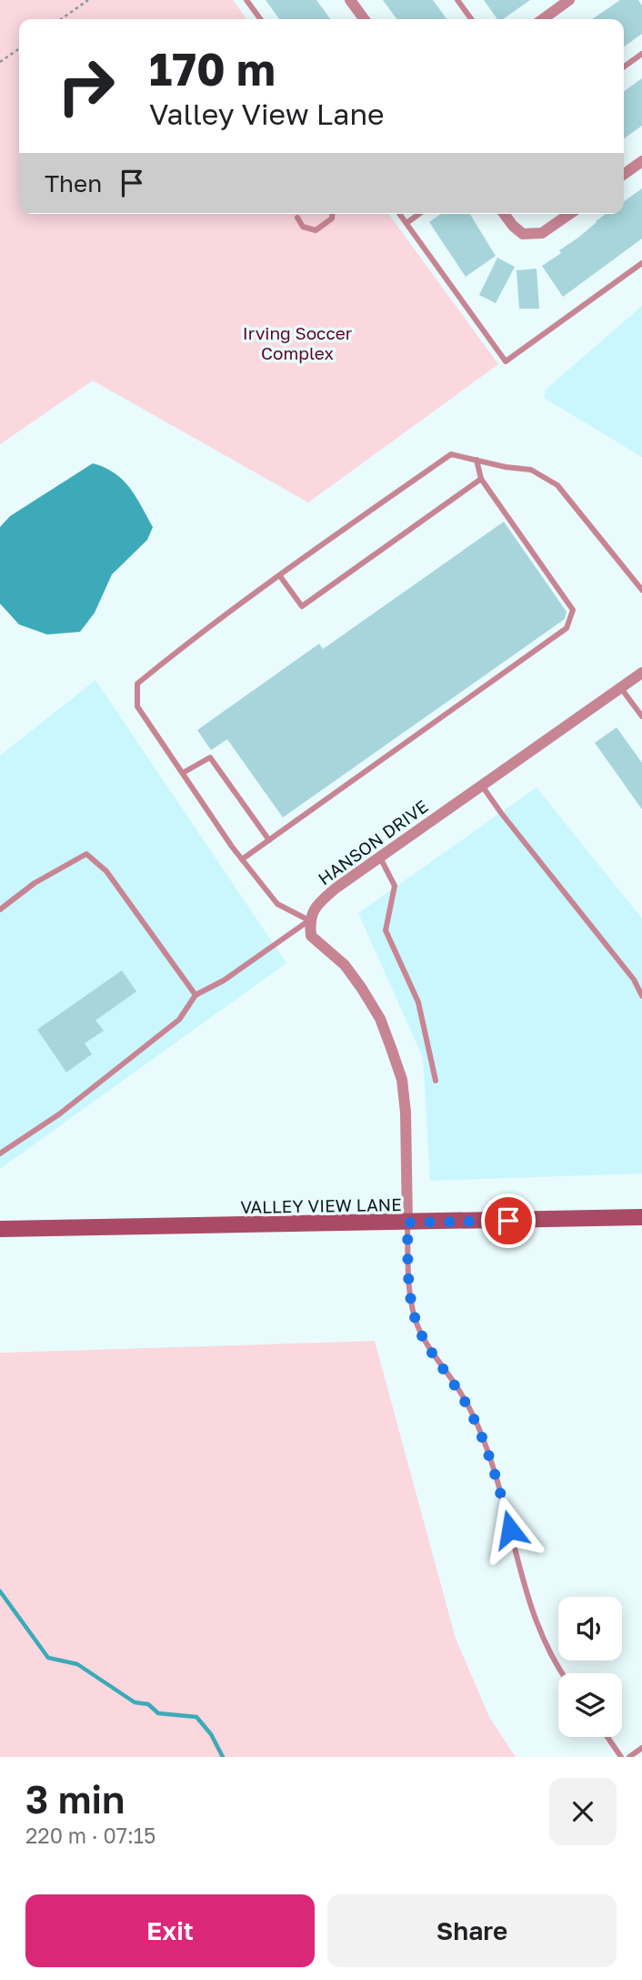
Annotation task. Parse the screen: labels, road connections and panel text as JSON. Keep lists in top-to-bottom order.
{
  "streets": {
    "main road": ["VALLEY VIEW LANE"],
    "street": ["HANSON DRIVE"]
  },
  "parks": ["Irving Soccer Complex"],
  "page": {
    "turn": ["170 m", "Valley View Lane"],
    "then": "Then",
    "heading": ["3 min", "220 m · 07:15"],
    "buttons": ["Exit", "Share"]
  }
}
